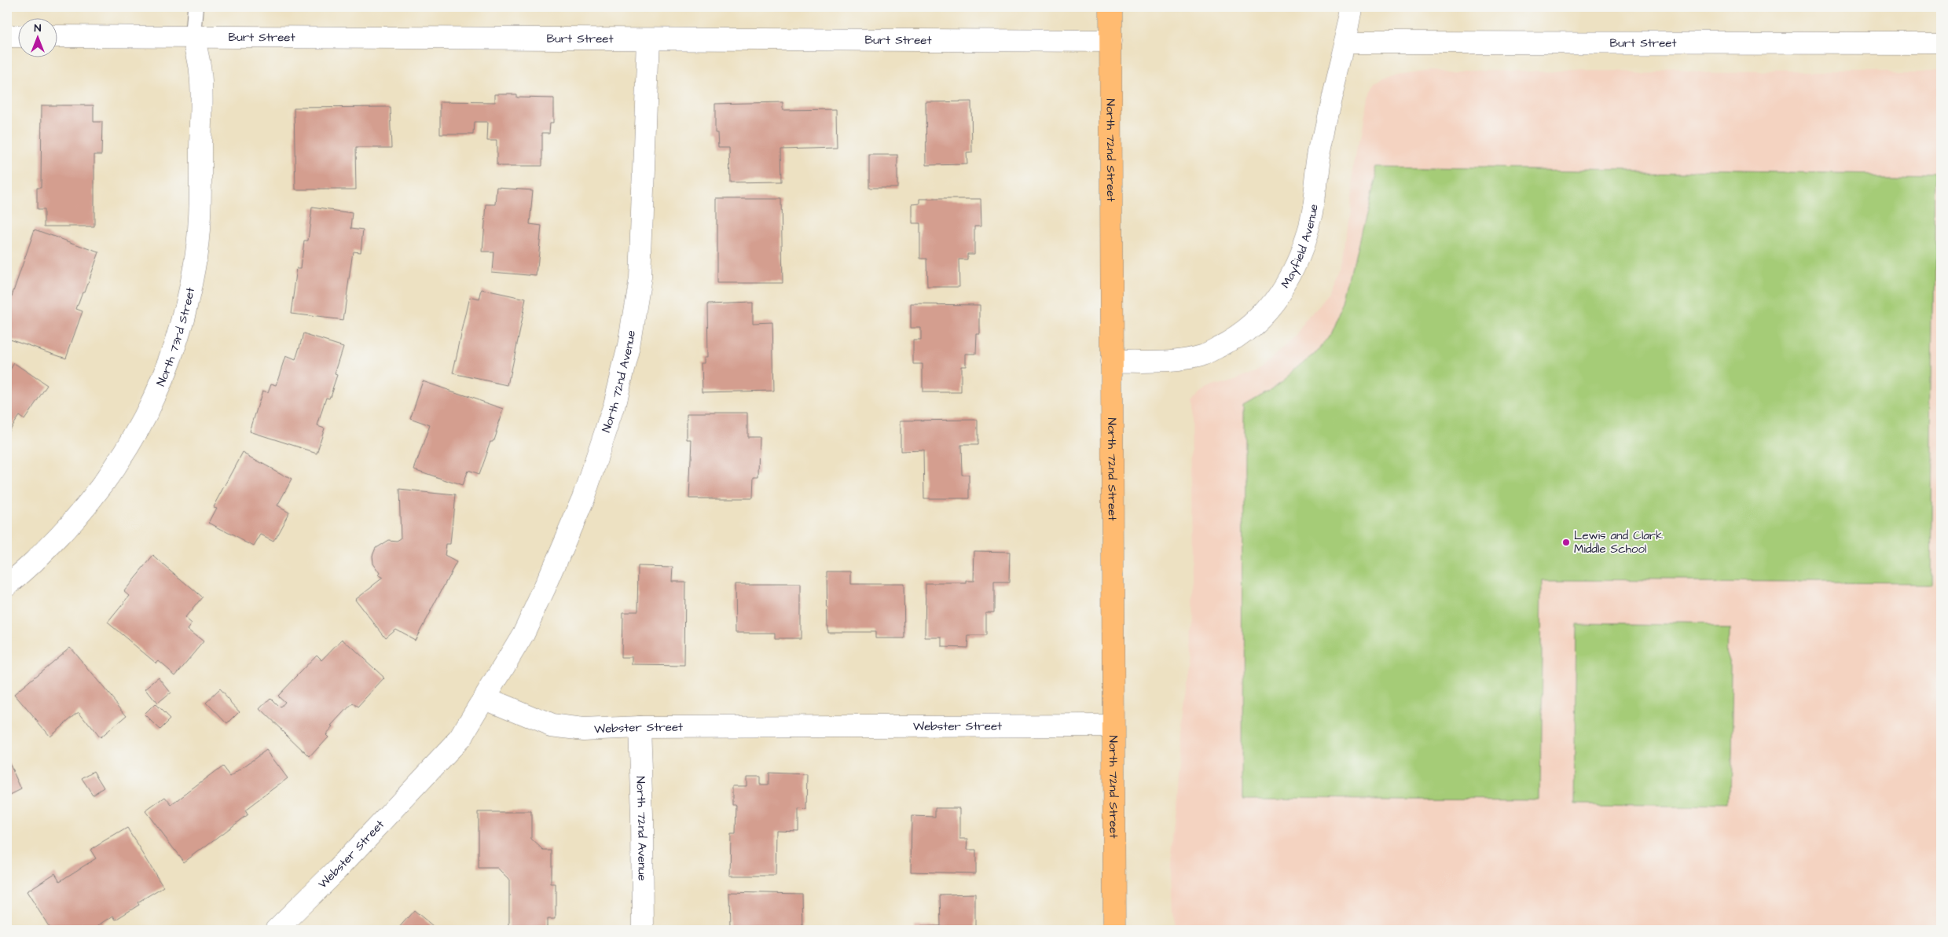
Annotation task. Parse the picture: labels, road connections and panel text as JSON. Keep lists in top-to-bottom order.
{
  "streets": {
    "main road": ["North 72nd Street"],
    "street": [
      "Burt Street",
      "Mayfield Avenue",
      "North 73rd Street",
      "North 72nd Avenue",
      "Webster Street"
    ]
  },
  "crossings": [
    ["Burt Street", "North 72nd Street"],
    ["Burt Street", "Mayfield Avenue"],
    ["Burt Street", "North 73rd Street"],
    ["Burt Street", "North 72nd Avenue"],
    ["North 72nd Street", "Mayfield Avenue"],
    ["North 72nd Street", "Webster Street"],
    ["North 72nd Avenue", "Webster Street"]
  ],
  "places": ["Lewis and Clark Middle School"],
  "north": "top"
}
